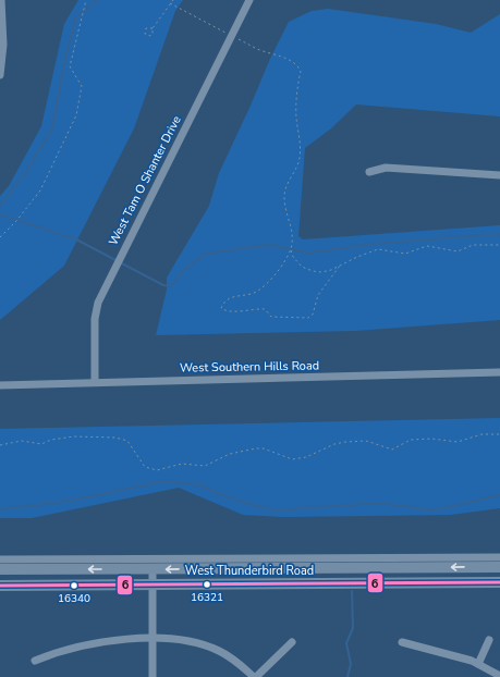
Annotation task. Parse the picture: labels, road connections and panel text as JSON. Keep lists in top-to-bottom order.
{
  "streets": {
    "main road": ["West Thunderbird Road"],
    "street": ["West Tam O Shanter Drive", "West Southern Hills Road"]
  },
  "crossings": [
    ["West Tam O Shanter Drive", "West Southern Hills Road"]
  ],
  "places": ["16321", "16340"],
  "lines": ["transit line 6"]
}
